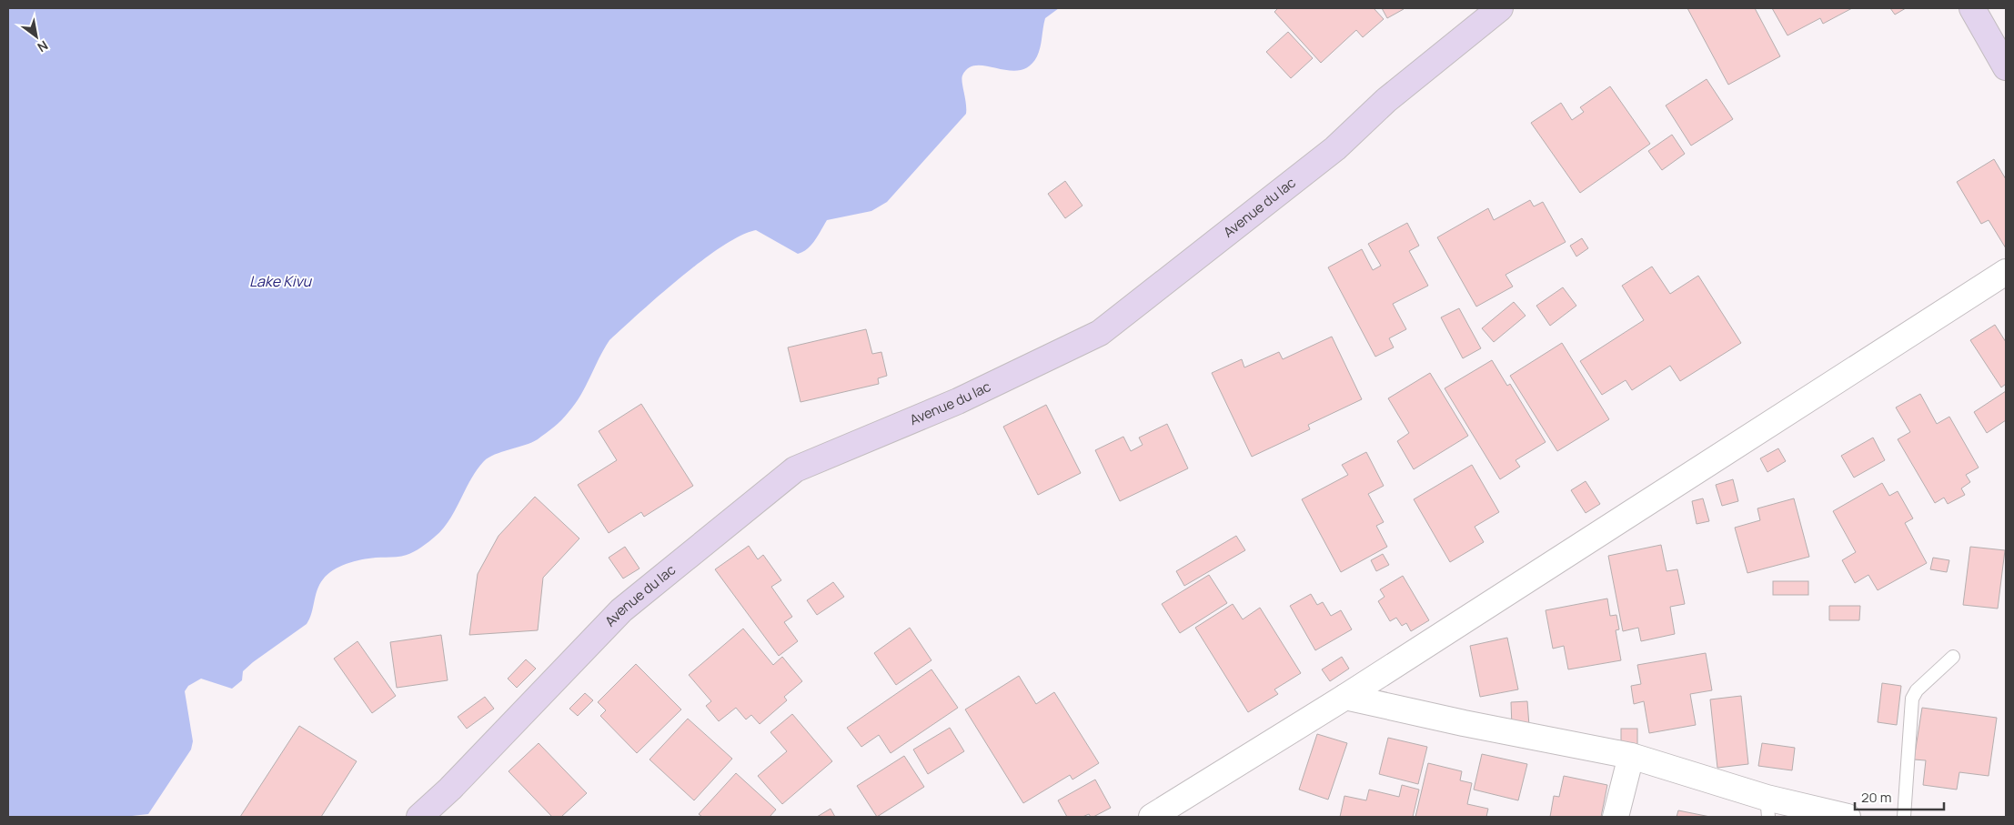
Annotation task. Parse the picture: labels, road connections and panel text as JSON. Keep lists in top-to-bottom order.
{
  "streets": {
    "main road": ["Avenue du lac"]
  },
  "water": ["Lake Kivu"],
  "scale_bar": "20 m",
  "north": "bottom right"
}
